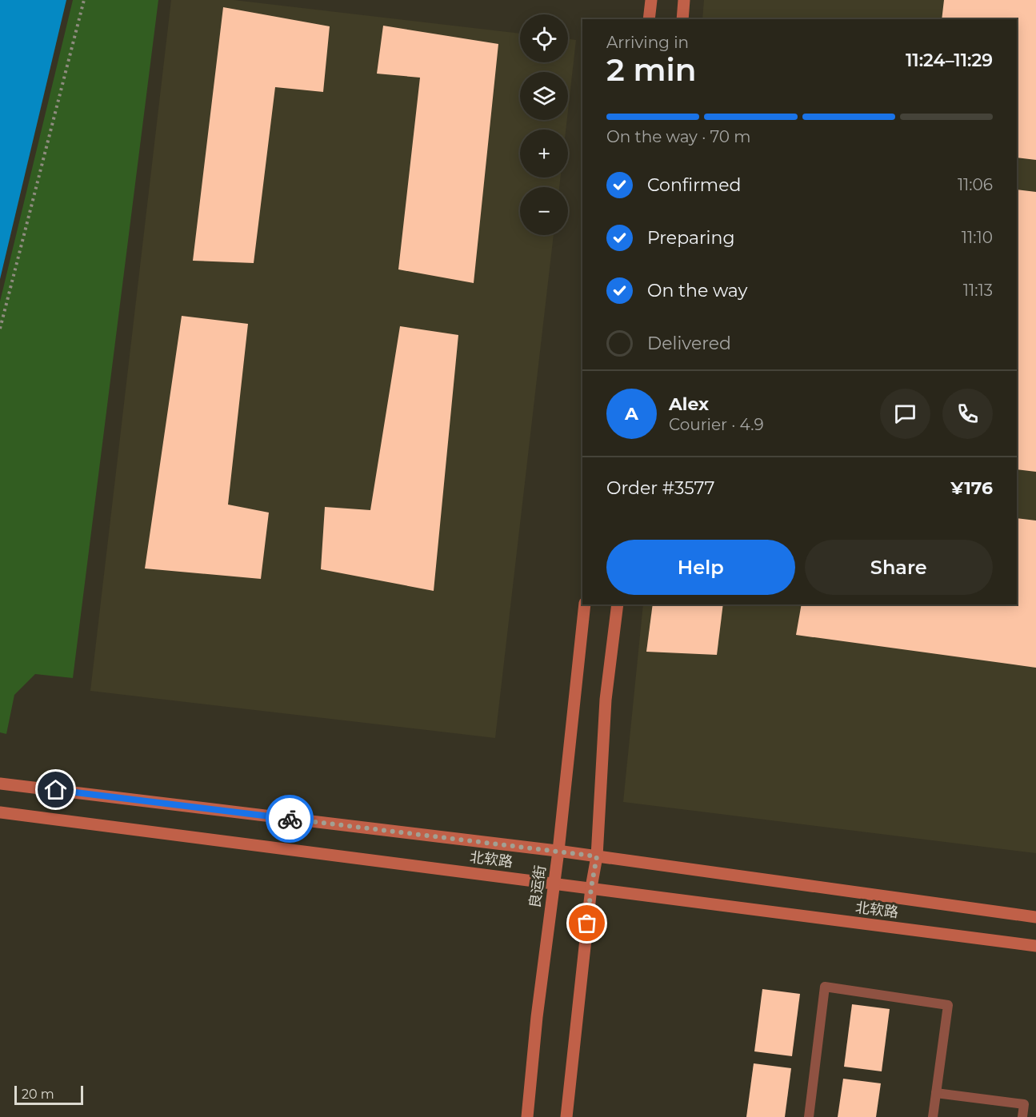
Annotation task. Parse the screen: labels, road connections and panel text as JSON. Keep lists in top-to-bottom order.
{
  "streets": {
    "street": ["北软路", "良运街"]
  },
  "crossings": [
    ["北软路", "良运街"]
  ],
  "scale_bar": "20 m",
  "page": {
    "map_buttons": ["+", "−"],
    "heading": ["2 min", "Arriving in", "11:24–11:29"],
    "panel": [
      "Alex",
      "Courier · 4.9",
      "Order #3577",
      "¥176"
    ],
    "bar": "On the way · 70 m",
    "list": [
      ["Confirmed", "11:06"],
      ["Preparing", "11:10"],
      ["On the way", "11:13"],
      "Delivered"
    ],
    "round": "A",
    "buttons": ["Help", "Share"],
    "scale": "20 m"
  }
}
